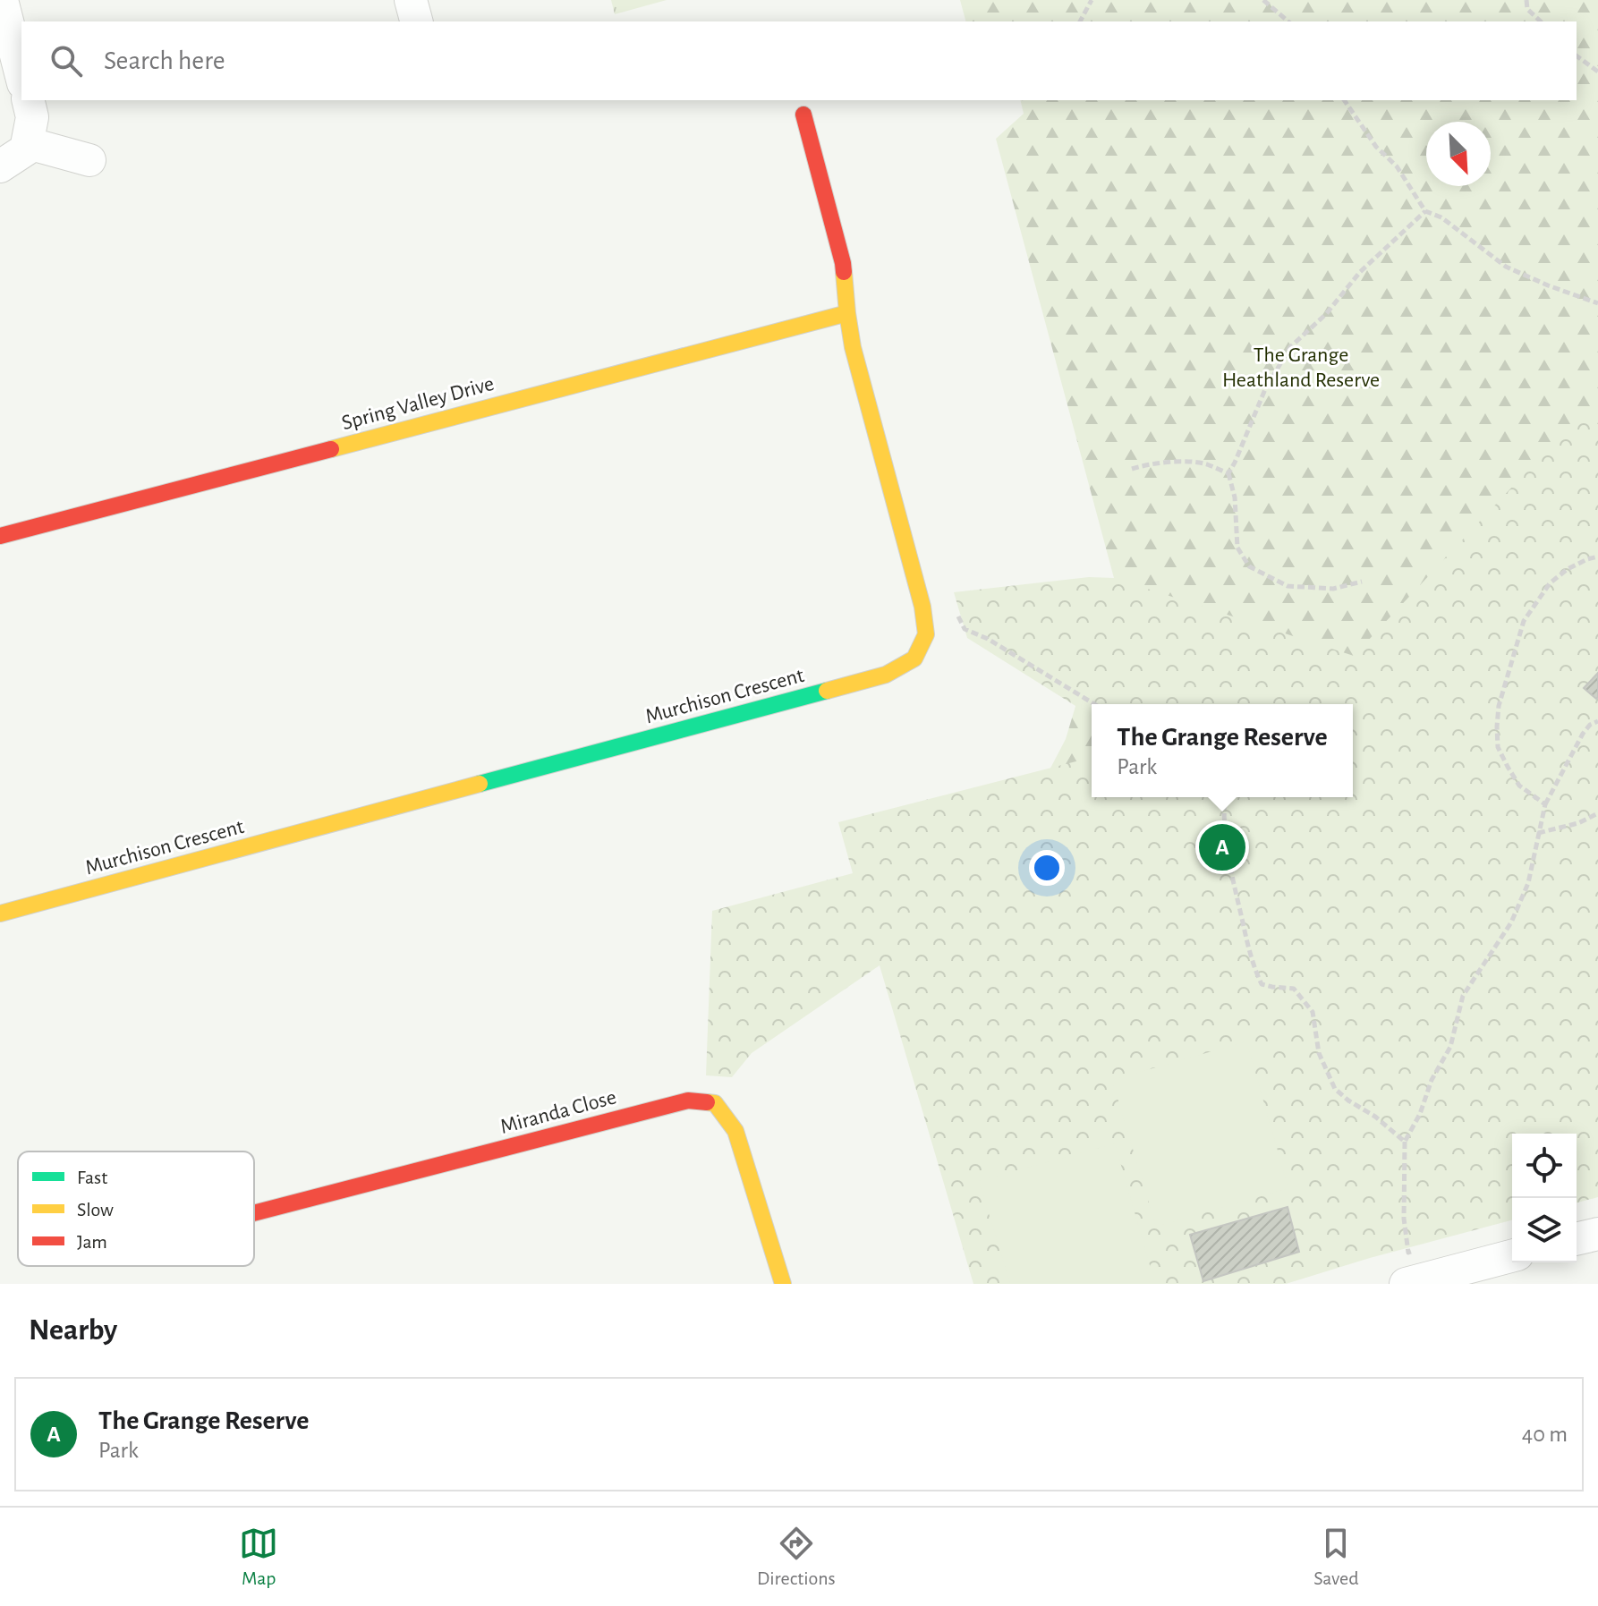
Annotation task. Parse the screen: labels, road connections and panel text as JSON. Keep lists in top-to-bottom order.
{
  "streets": {
    "street": ["Spring Valley Drive", "Murchison Crescent", "Miranda Close"]
  },
  "crossings": [
    ["Spring Valley Drive", "Murchison Crescent"]
  ],
  "parks": ["The Grange Heathland Reserve"],
  "legend": ["Fast", "Slow", "Jam"],
  "north": "bottom right",
  "page": {
    "search": "Search here",
    "popup": ["The Grange Reserve", "Park"],
    "pins": "A",
    "heading": "Nearby",
    "list": [
      {
        "mark": "A",
        "name": "The Grange Reserve",
        "note": "Park",
        "value": "40 m"
      }
    ],
    "nav": ["Map", "Directions", "Saved"]
  }
}
